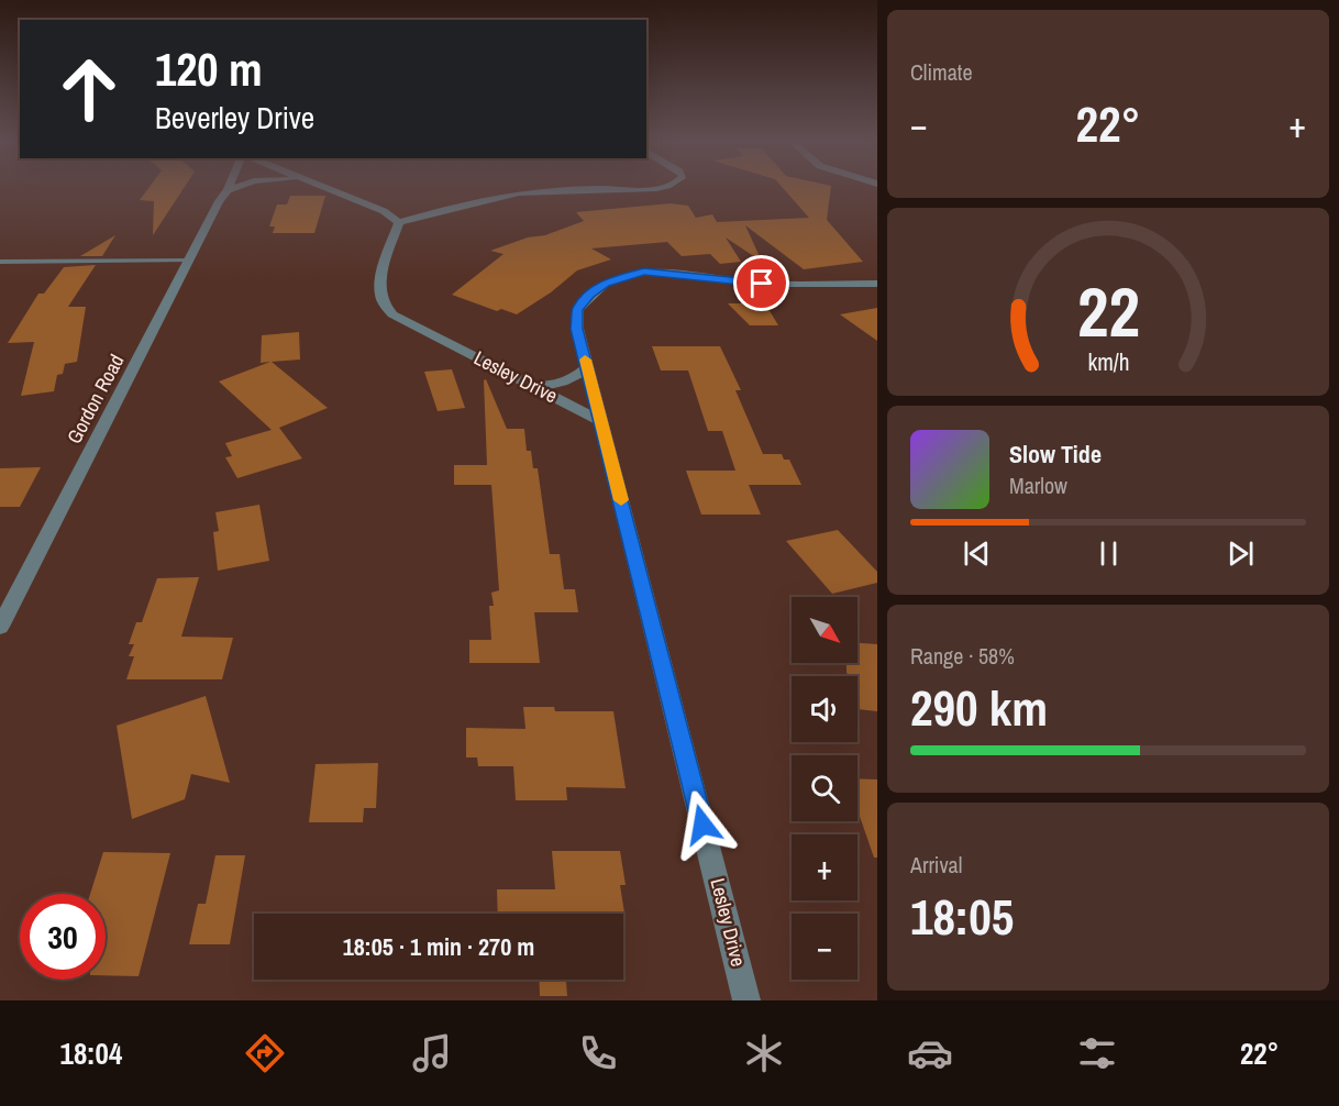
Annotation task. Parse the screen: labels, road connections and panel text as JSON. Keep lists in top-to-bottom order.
{
  "streets": {
    "street": ["Lesley Drive", "Gordon Road"]
  },
  "north": "bottom right",
  "page": {
    "tile": [
      "Climate",
      ["Range · 58%", "290 km"],
      ["Arrival", "18:05"]
    ],
    "turn": ["120 m", "Beverley Drive"],
    "heat": ["−", "22°", "+"],
    "song": ["Slow Tide", "Marlow"],
    "map_buttons": ["+", "−"],
    "limit": "30",
    "trip": "18:05 · 1 min · 270 m",
    "tabs": ["18:04", "22°"],
    "gauge": ["22", "km/h"]
  }
}
